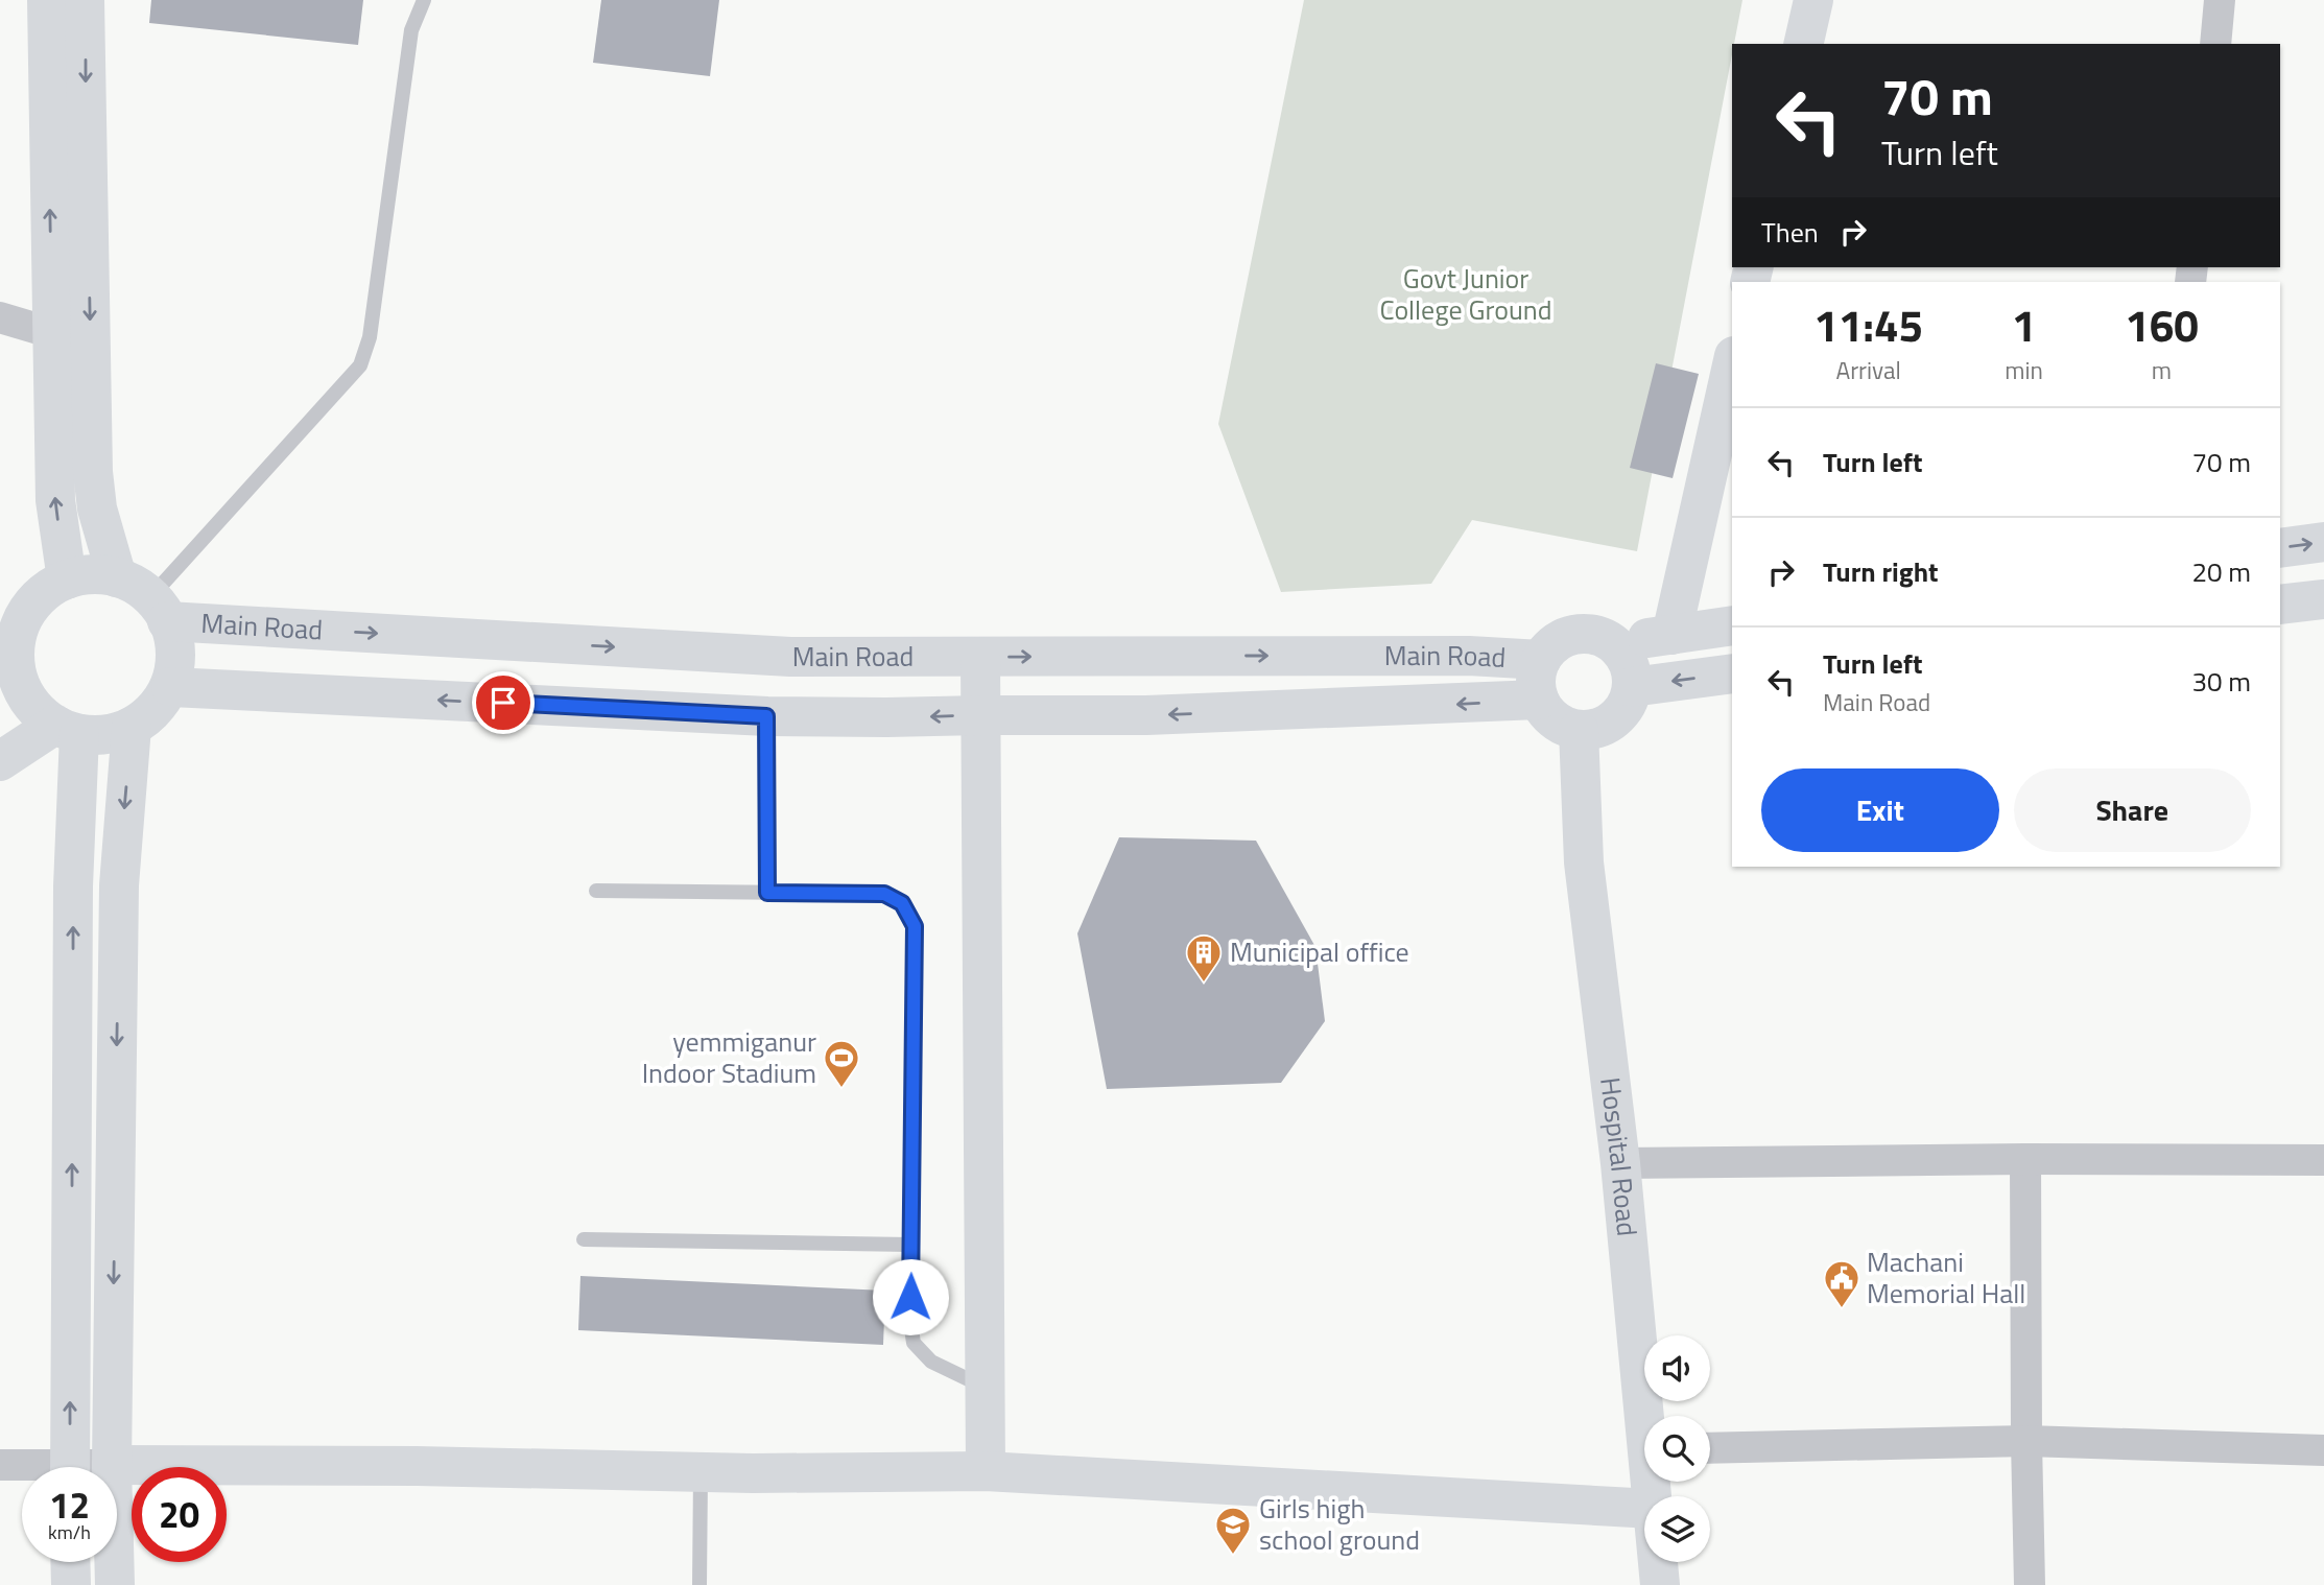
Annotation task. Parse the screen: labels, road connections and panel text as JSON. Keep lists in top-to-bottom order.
{
  "streets": {
    "street": ["Main Road", "Hospital Road"]
  },
  "crossings": [
    ["Main Road", "Hospital Road"]
  ],
  "parks": ["Govt Junior College Ground"],
  "places": {
    "building": ["Municipal office"],
    "sports": ["yemmiganur Indoor Stadium"],
    "public building": ["Machani Memorial Hall"],
    "school or university": ["Girls high school ground"]
  },
  "page": {
    "turn": ["70 m", "Turn left"],
    "then": "Then",
    "eta": [
      "11:45",
      "Arrival",
      "1",
      "min",
      "160",
      "m"
    ],
    "list": [
      {
        "name": "Turn left",
        "value": "70 m"
      },
      {
        "name": "Turn right",
        "value": "20 m"
      },
      {
        "name": "Turn left",
        "note": "Main Road",
        "value": "30 m"
      }
    ],
    "buttons": ["Exit", "Share"],
    "speed": "12 km/h",
    "limit": "20"
  }
}
